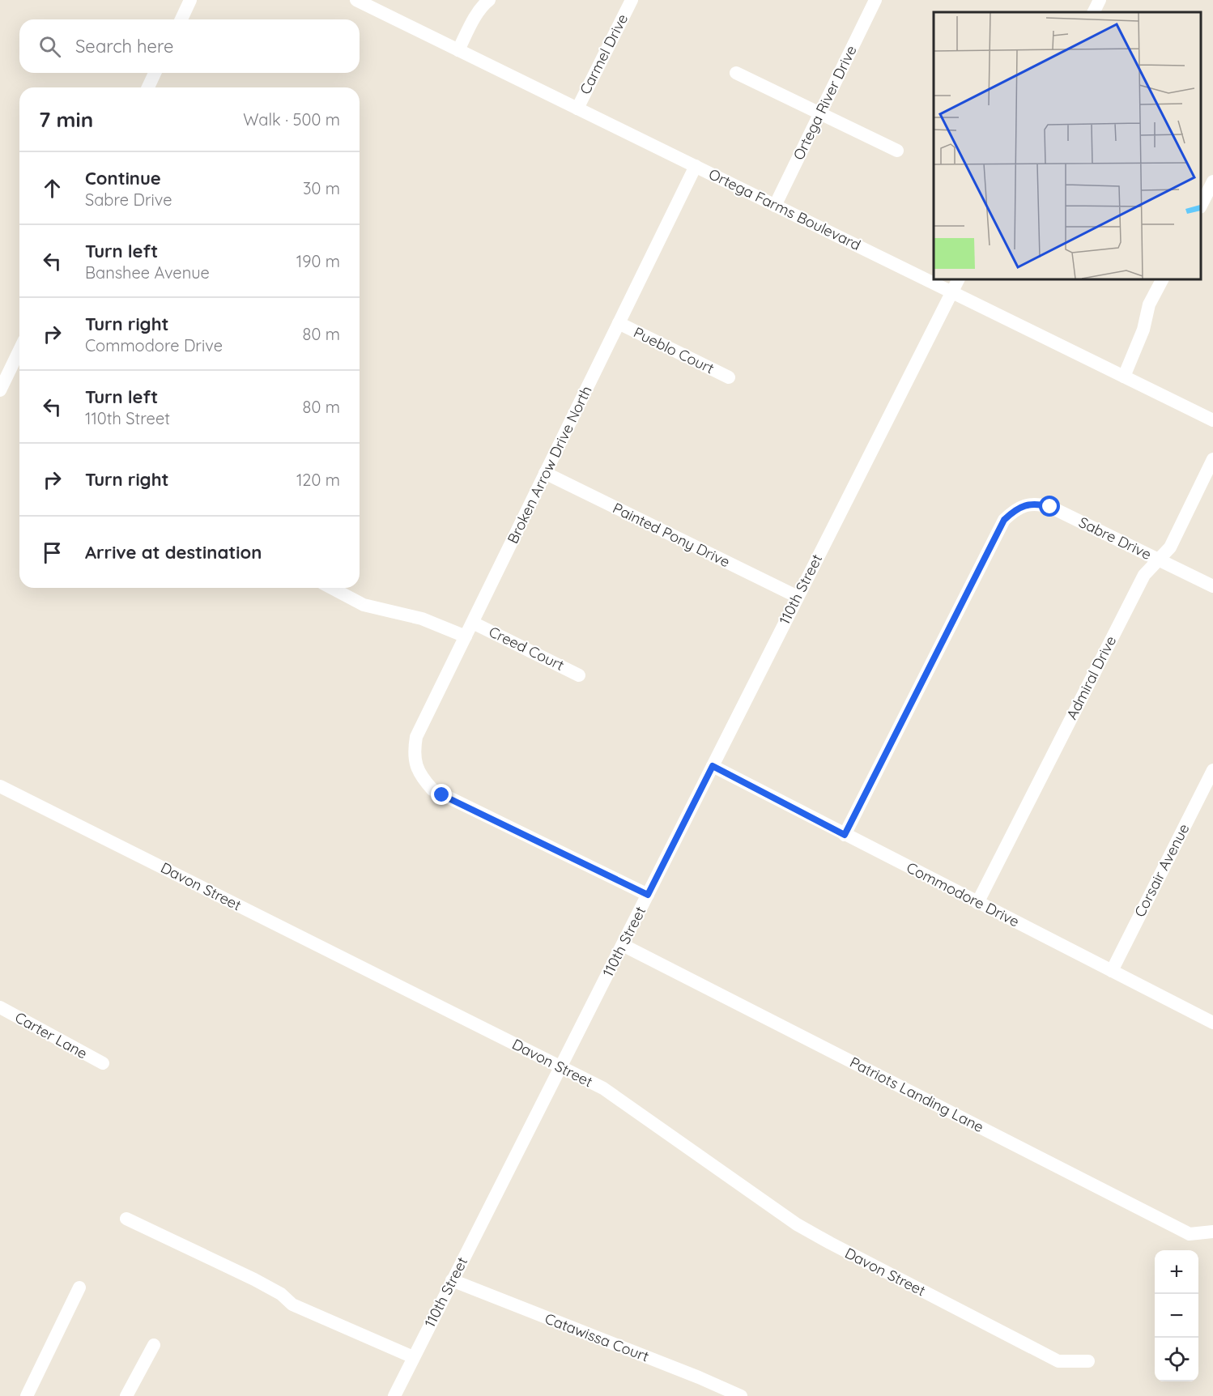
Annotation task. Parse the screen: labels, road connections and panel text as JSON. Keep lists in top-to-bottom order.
{
  "streets": {
    "street": [
      "Carmel Drive",
      "Ortega River Drive",
      "Ortega Farms Boulevard",
      "Pueblo Court",
      "Broken Arrow Drive North",
      "Painted Pony Drive",
      "Sabre Drive",
      "110th Street",
      "Creed Court",
      "Admiral Drive",
      "Corsair Avenue",
      "Davon Street",
      "Commodore Drive",
      "Carter Lane",
      "Patriots Landing Lane",
      "Catawissa Court"
    ]
  },
  "crossings": [
    ["Carmel Drive", "Ortega Farms Boulevard"],
    ["Ortega River Drive", "Ortega Farms Boulevard"],
    ["Ortega Farms Boulevard", "Broken Arrow Drive North"],
    ["Ortega Farms Boulevard", "110th Street"],
    ["Pueblo Court", "Broken Arrow Drive North"],
    ["Broken Arrow Drive North", "Painted Pony Drive"],
    ["Broken Arrow Drive North", "110th Street"],
    ["Broken Arrow Drive North", "Creed Court"],
    ["Painted Pony Drive", "110th Street"],
    ["Sabre Drive", "Admiral Drive"],
    ["Sabre Drive", "Commodore Drive"],
    ["110th Street", "Davon Street"],
    ["110th Street", "Commodore Drive"],
    ["110th Street", "Patriots Landing Lane"],
    ["110th Street", "Catawissa Court"],
    ["Admiral Drive", "Commodore Drive"],
    ["Corsair Avenue", "Commodore Drive"]
  ],
  "page": {
    "search": "Search here",
    "heading": ["7 min", "Walk · 500 m"],
    "list": [
      ["Continue", "Sabre Drive", "30 m"],
      ["Turn left", "Banshee Avenue", "190 m"],
      ["Turn right", "Commodore Drive", "80 m"],
      ["Turn left", "110th Street", "80 m"],
      ["Turn right", "120 m"],
      "Arrive at destination"
    ],
    "map_buttons": ["+", "−"]
  }
}
